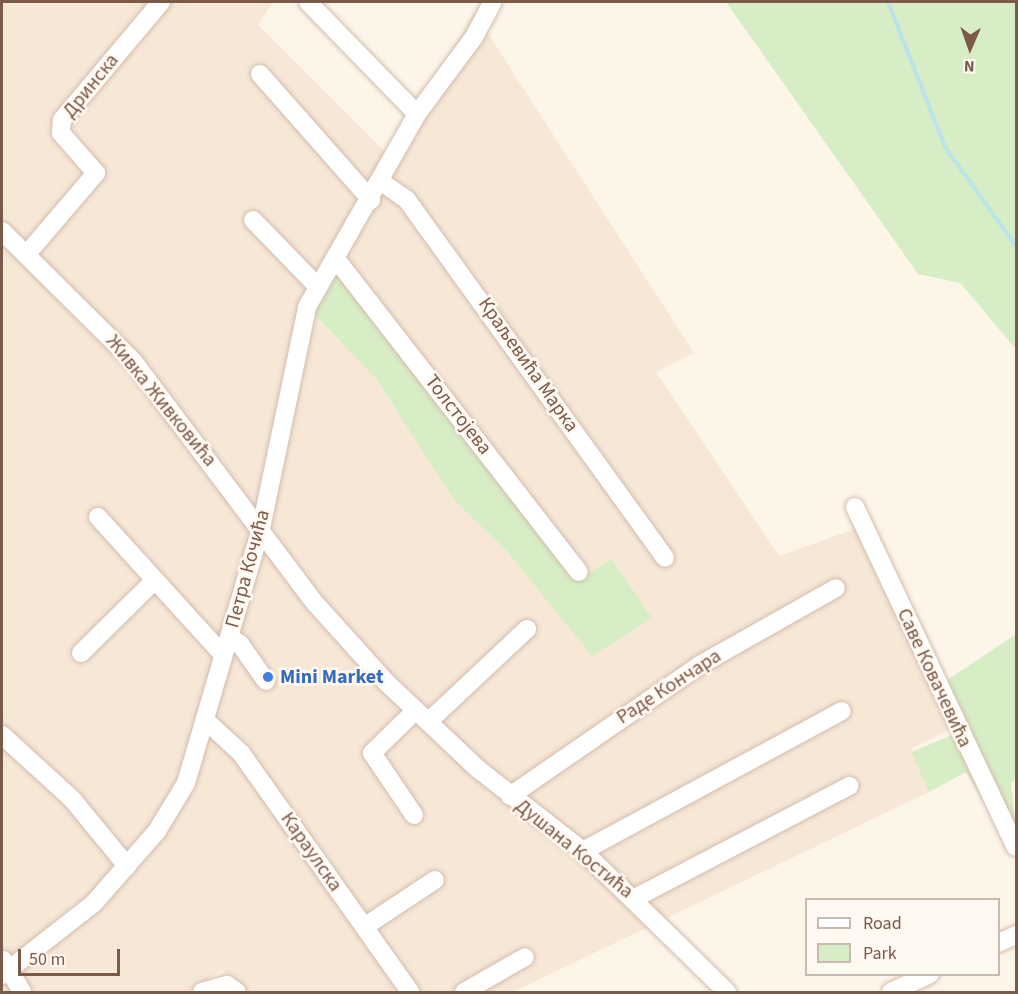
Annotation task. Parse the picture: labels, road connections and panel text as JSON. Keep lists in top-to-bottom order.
{
  "streets": {
    "street": [
      "Дринска",
      "Краљевића Марка",
      "Живка Живковића",
      "Толстојева",
      "Петра Кочића",
      "Саве Ковачевића",
      "Раде Кончара",
      "Душана Костића",
      "Караулска"
    ]
  },
  "crossings": [
    ["Дринска", "Живка Живковића"],
    ["Краљевића Марка", "Петра Кочића"],
    ["Живка Живковића", "Петра Кочића"],
    ["Живка Живковића", "Душана Костића"],
    ["Толстојева", "Петра Кочића"],
    ["Петра Кочића", "Душана Костића"],
    ["Петра Кочића", "Караулска"],
    ["Раде Кончара", "Душана Костића"]
  ],
  "places": ["Mini Market"],
  "legend": ["Road", "Park"],
  "scale_bar": "50 m",
  "north": "bottom"
}
